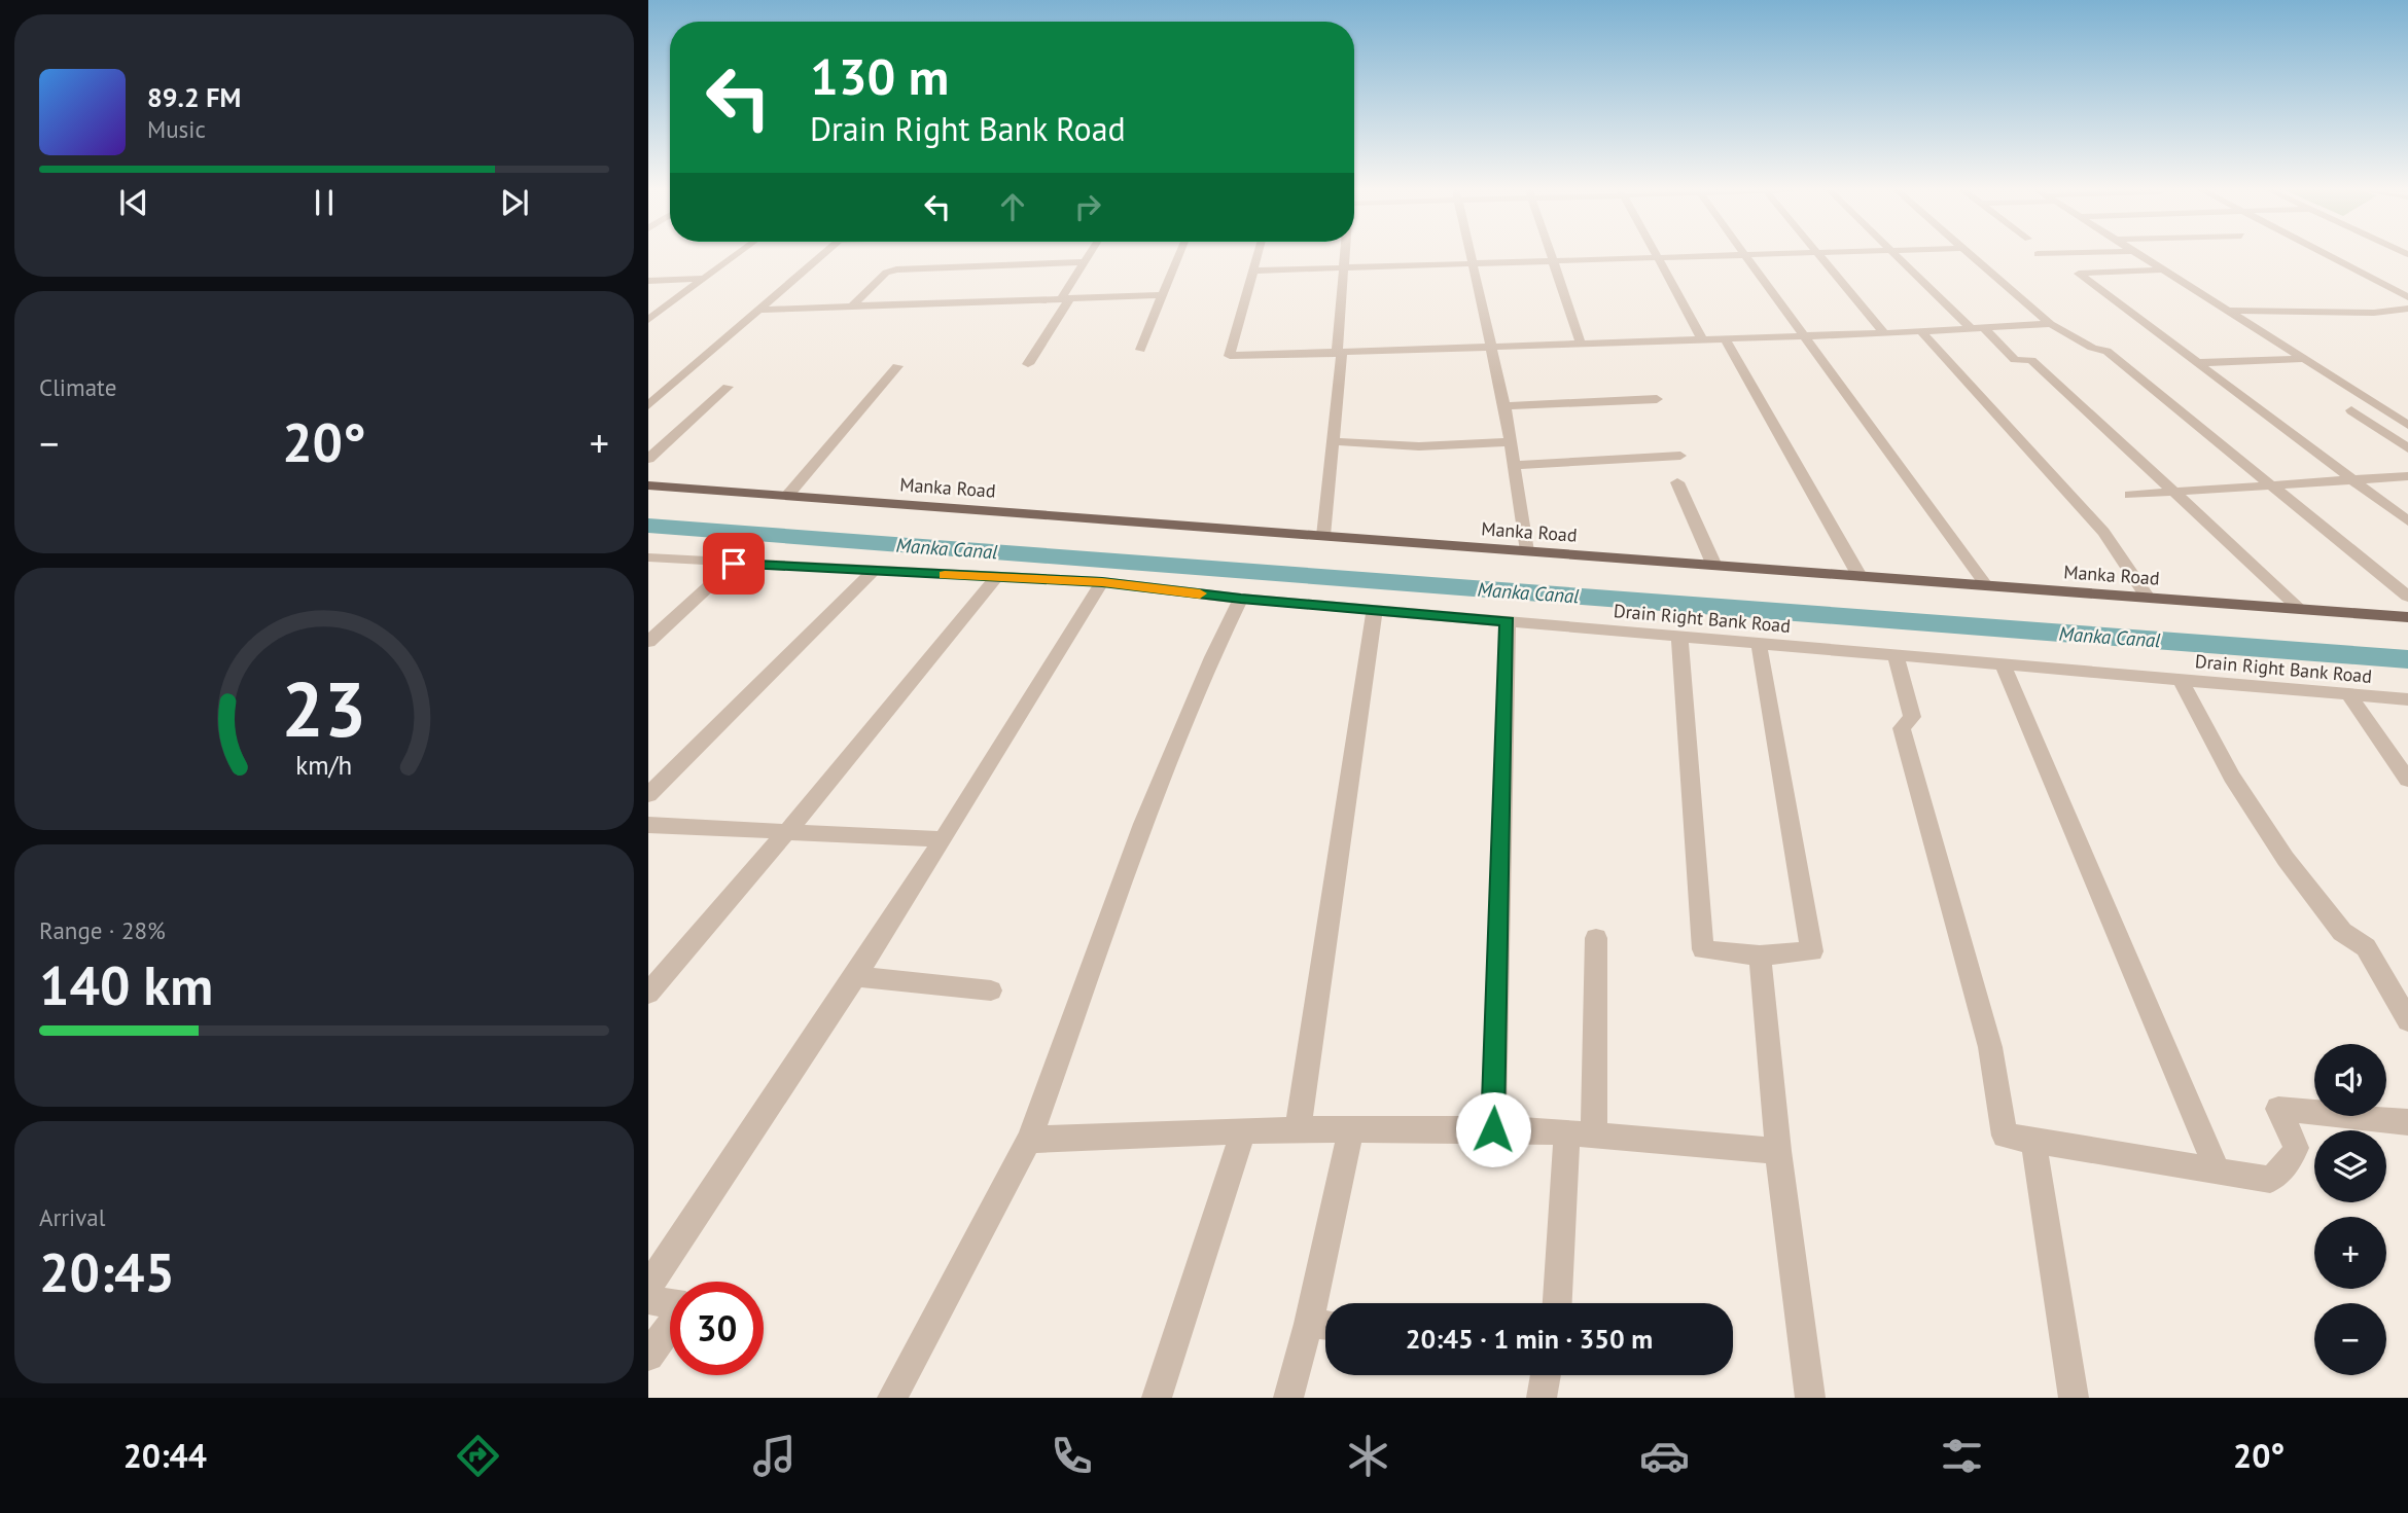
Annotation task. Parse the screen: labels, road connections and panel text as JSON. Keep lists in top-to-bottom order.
{
  "streets": {
    "main road": ["Manka Road"],
    "street": ["Drain Right Bank Road"]
  },
  "water": ["Manka Canal"],
  "page": {
    "turn": ["130 m", "Drain Right Bank Road"],
    "song": ["89.2 FM", "Music"],
    "tile": [
      "Climate",
      ["Range · 28%", "140 km"],
      ["Arrival", "20:45"]
    ],
    "heat": ["−", "20°", "+"],
    "map_buttons": ["+", "−"],
    "limit": "30",
    "trip": "20:45 · 1 min · 350 m",
    "tabs": ["20:44", "20°"],
    "gauge": ["23", "km/h"]
  }
}
